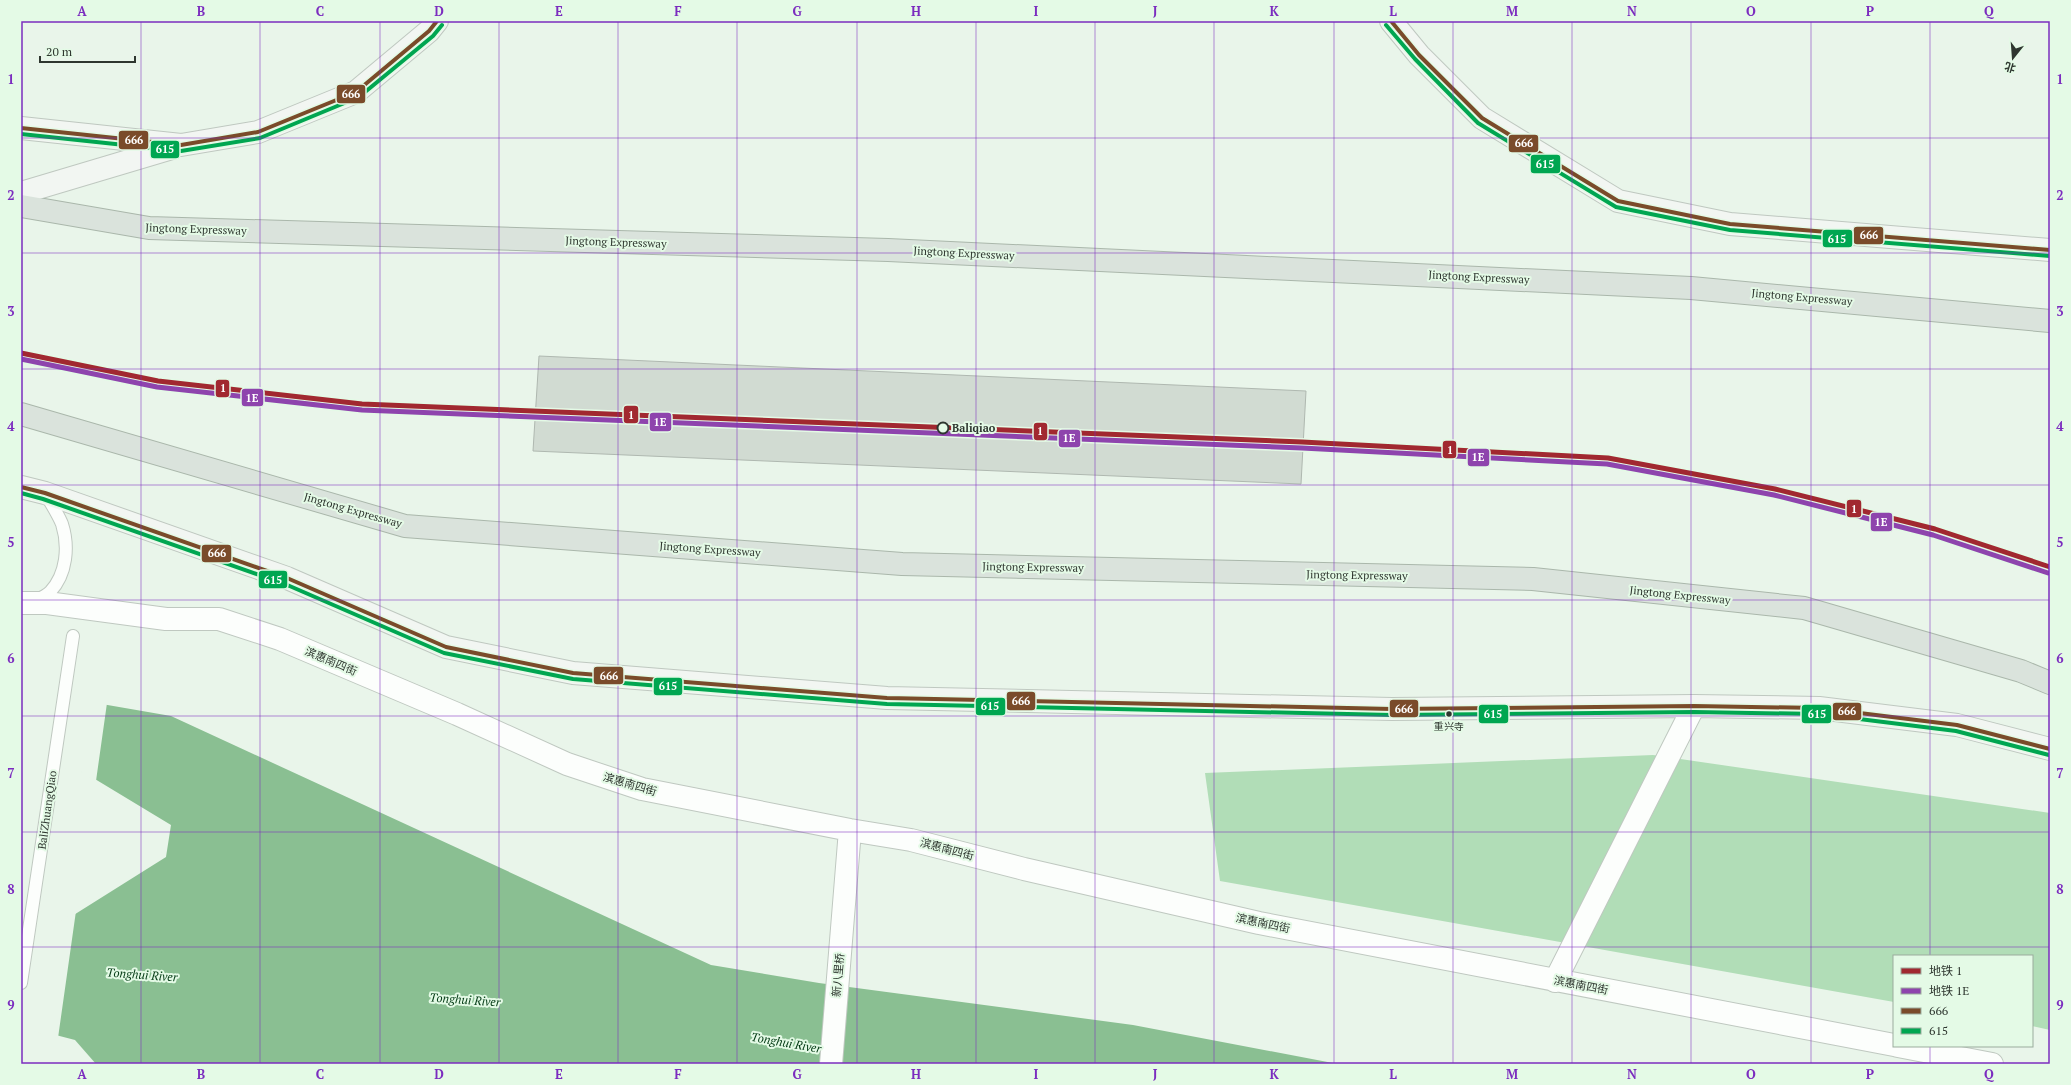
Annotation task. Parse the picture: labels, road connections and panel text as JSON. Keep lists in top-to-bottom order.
{
  "streets": {
    "highway": ["Jingtong Expressway"],
    "street": ["滨惠南四街", "新八里桥"],
    "lane": ["BaliZhuangQiao"]
  },
  "crossings": [
    ["滨惠南四街", "新八里桥"]
  ],
  "water": ["Tonghui River"],
  "places": ["Baliqiao", "重兴寺"],
  "lines": [
    "transit line 666",
    "transit line 615",
    "metro line 1",
    "metro line 1E"
  ],
  "legend": [
    "地铁 1",
    "地铁 1E",
    "666",
    "615"
  ],
  "scale_bar": "20 m",
  "north": "bottom",
  "grid": {
    "columns": [
      "A",
      "B",
      "C",
      "D",
      "E",
      "F",
      "G",
      "H",
      "I",
      "J",
      "K",
      "L",
      "M",
      "N",
      "O",
      "P",
      "Q"
    ],
    "rows": [
      "1",
      "2",
      "3",
      "4",
      "5",
      "6",
      "7",
      "8",
      "9"
    ]
  }
}
